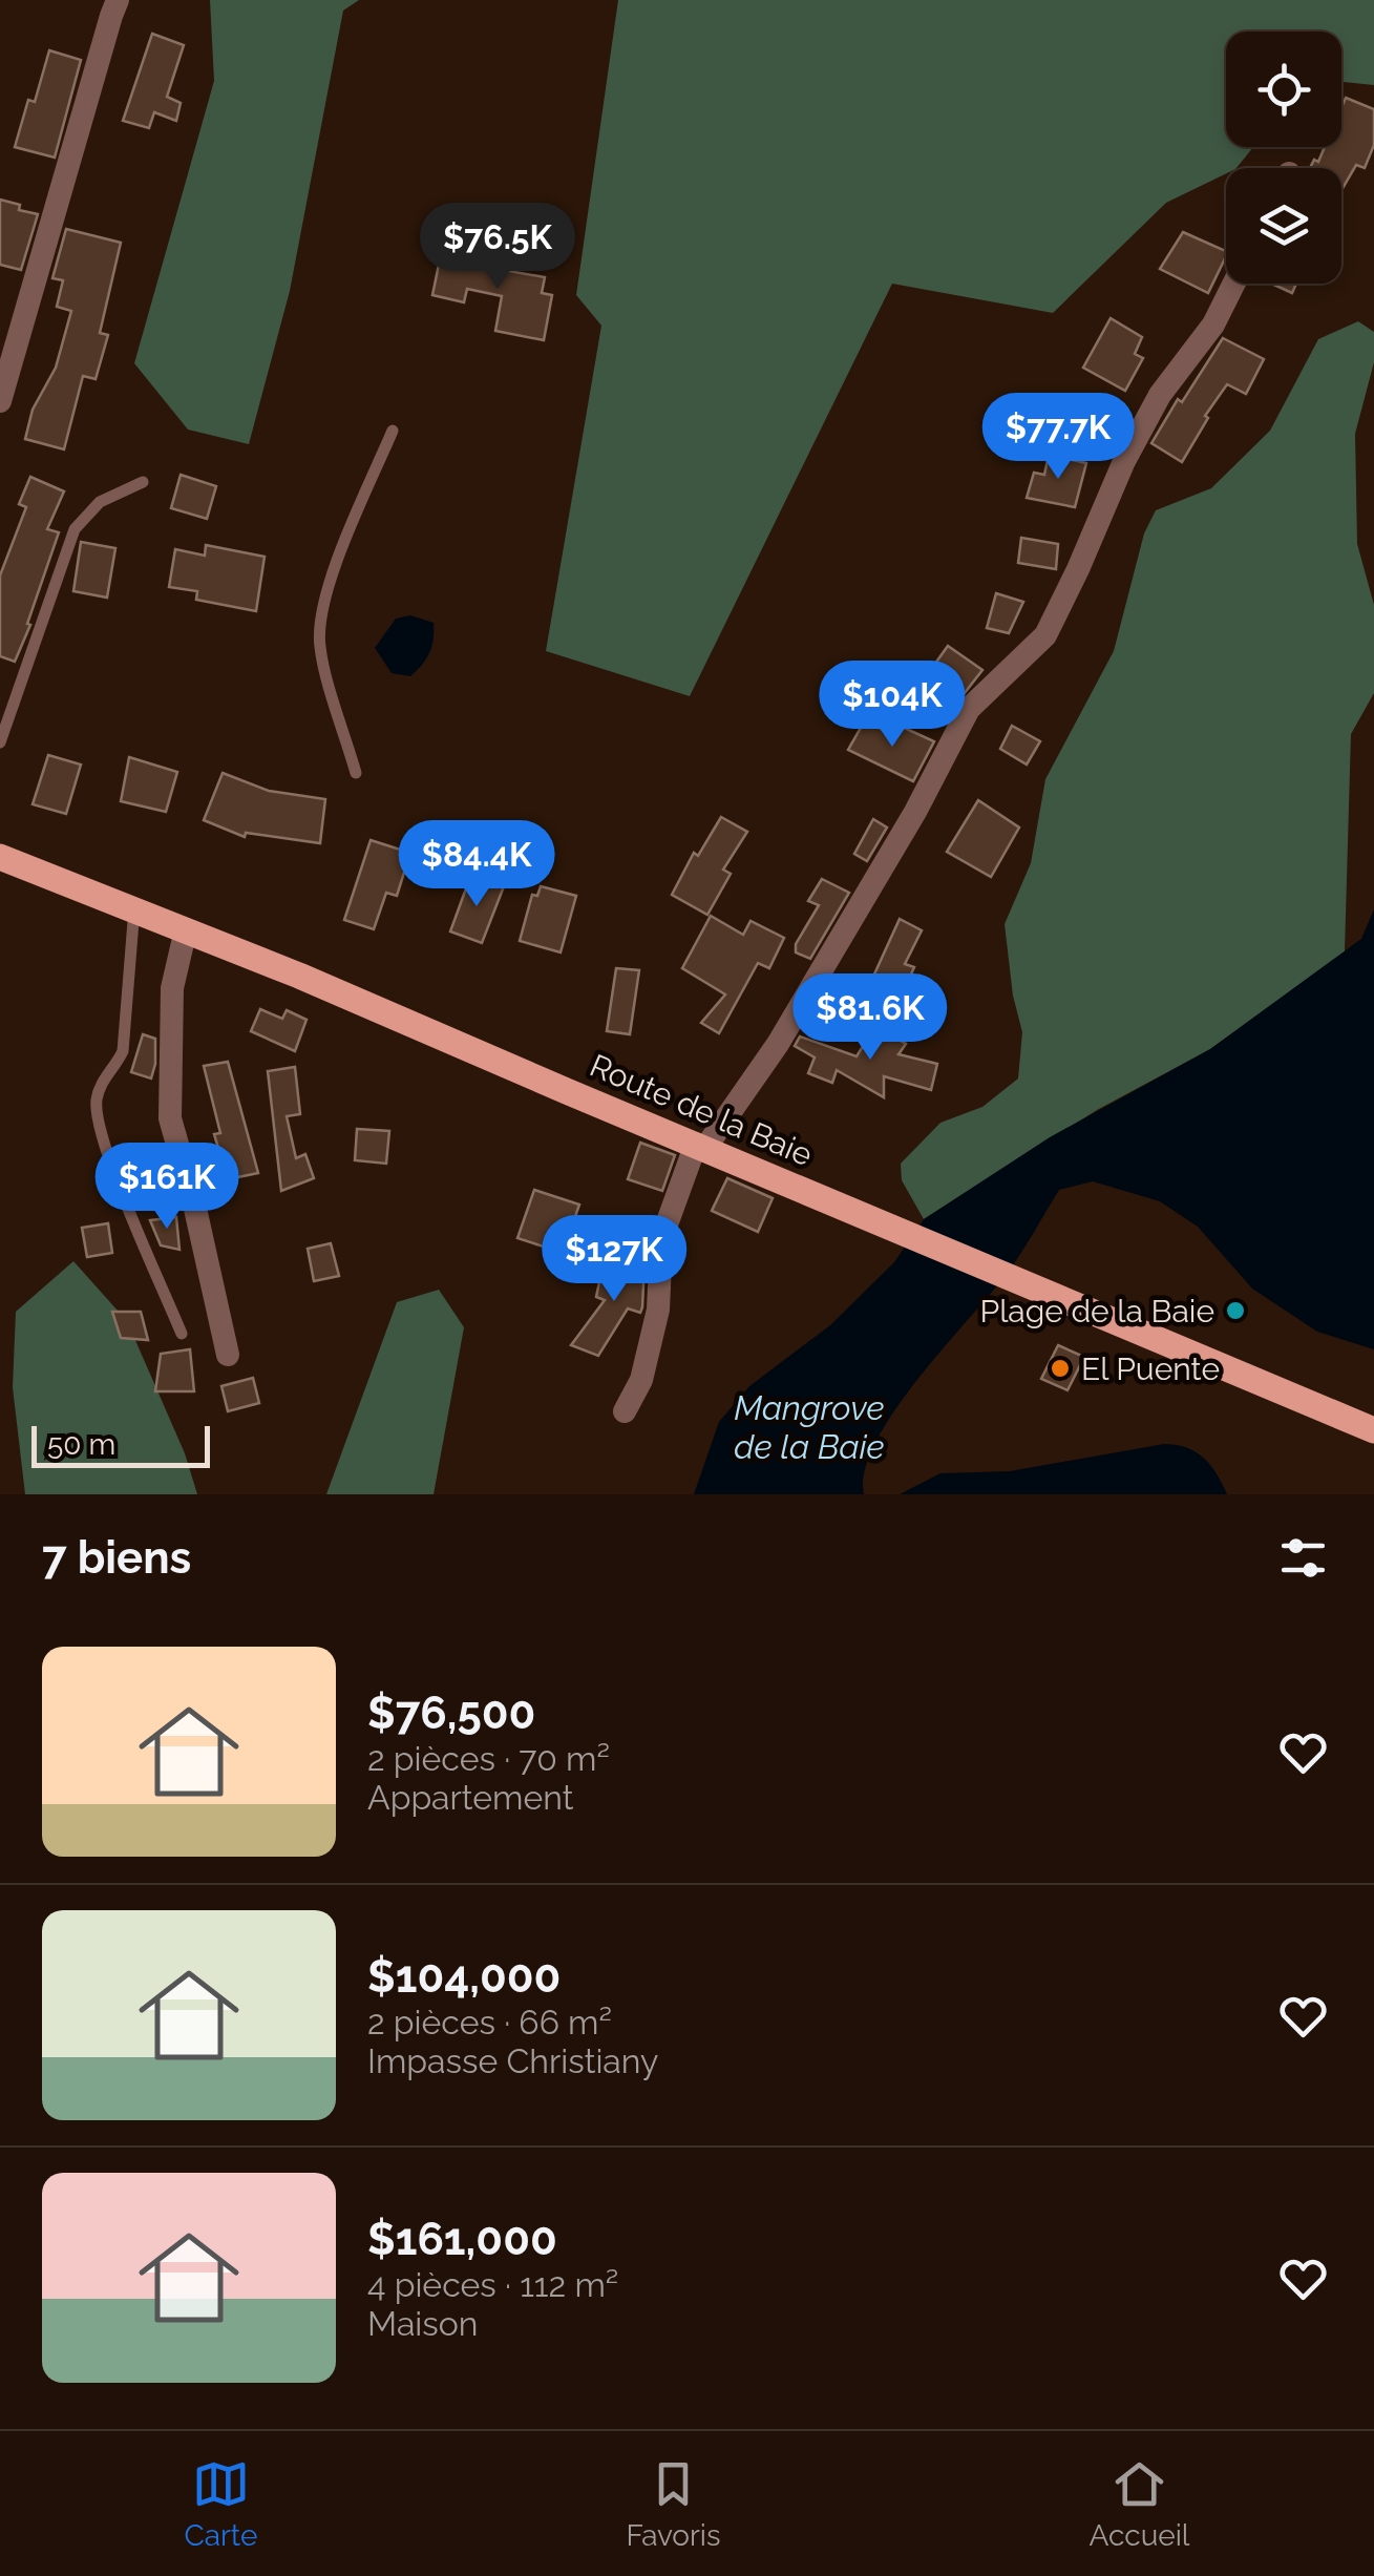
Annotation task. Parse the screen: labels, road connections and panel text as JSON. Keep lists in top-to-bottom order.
{
  "streets": {
    "main road": ["Route de la Baie"]
  },
  "water": ["Mangrove de la Baie"],
  "places": ["Plage de la Baie", "El Puente"],
  "scale_bar": "50 m",
  "page": {
    "price": [
      "$76.5K",
      "$77.7K",
      "$104K",
      "$84.4K",
      "$81.6K",
      "$161K",
      "$127K"
    ],
    "scale": "50 m",
    "heading": "7 biens",
    "list": [
      {
        "name": "$76,500",
        "note": "2 pièces · 70 m² · Appartement"
      },
      {
        "name": "$104,000",
        "note": "2 pièces · 66 m² · Impasse Christiany"
      },
      {
        "name": "$161,000",
        "note": "4 pièces · 112 m² · Maison"
      }
    ],
    "tabs": ["Carte", "Favoris", "Accueil"]
  }
}
